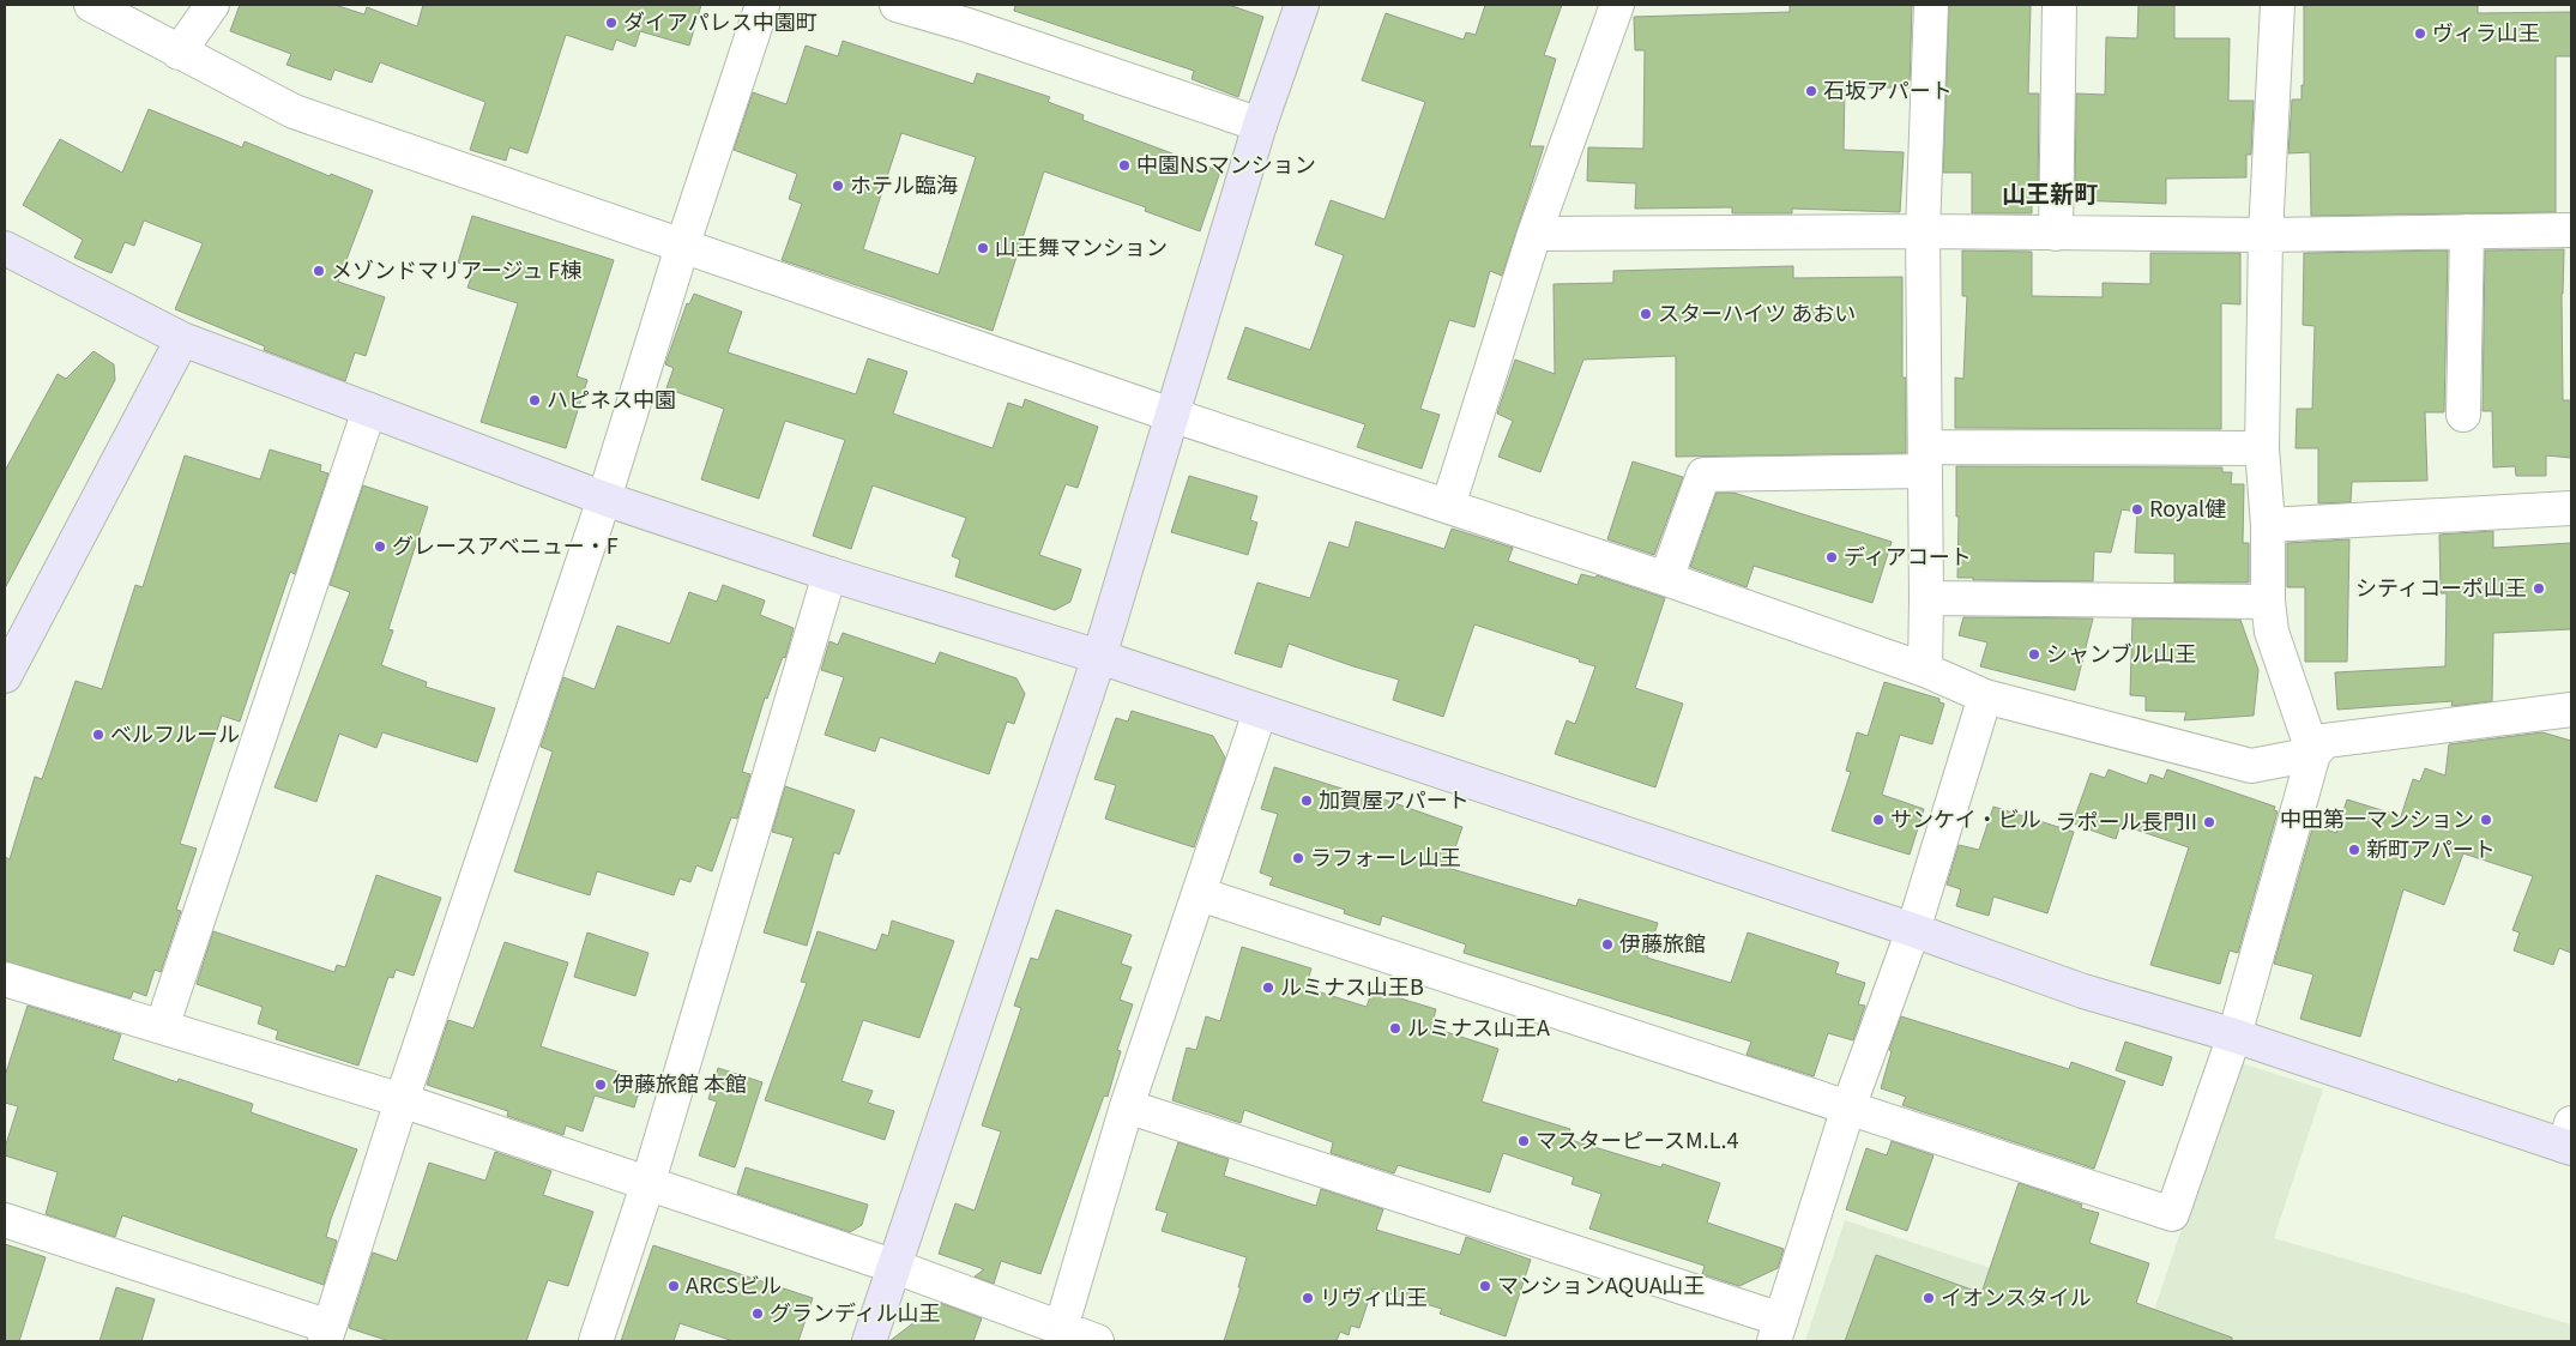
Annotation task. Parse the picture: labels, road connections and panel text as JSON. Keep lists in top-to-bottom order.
{
  "districts": ["山王新町"],
  "places": [
    "ダイアパレス中園町",
    "ヴィラ山王",
    "石坂アパート",
    "中園NSマンション",
    "ホテル臨海",
    "山王舞マンション",
    "メゾンドマリアージュ F棟",
    "スターハイツ あおい",
    "ハピネス中園",
    "Royal健",
    "グレースアベニュー・F",
    "ディアコート",
    "シティコーポ山王",
    "シャンブル山王",
    "ベルフルール",
    "加賀屋アパート",
    "サンケイ・ビル",
    "中田第一マンション",
    "ラポール長門II",
    "新町アパート",
    "ラフォーレ山王",
    "伊藤旅館",
    "ルミナス山王B",
    "ルミナス山王A",
    "伊藤旅館 本館",
    "マスターピースM.L.4",
    "ARCSビル",
    "マンションAQUA山王",
    "リヴィ山王",
    "イオンスタイル",
    "グランディル山王"
  ]
}
